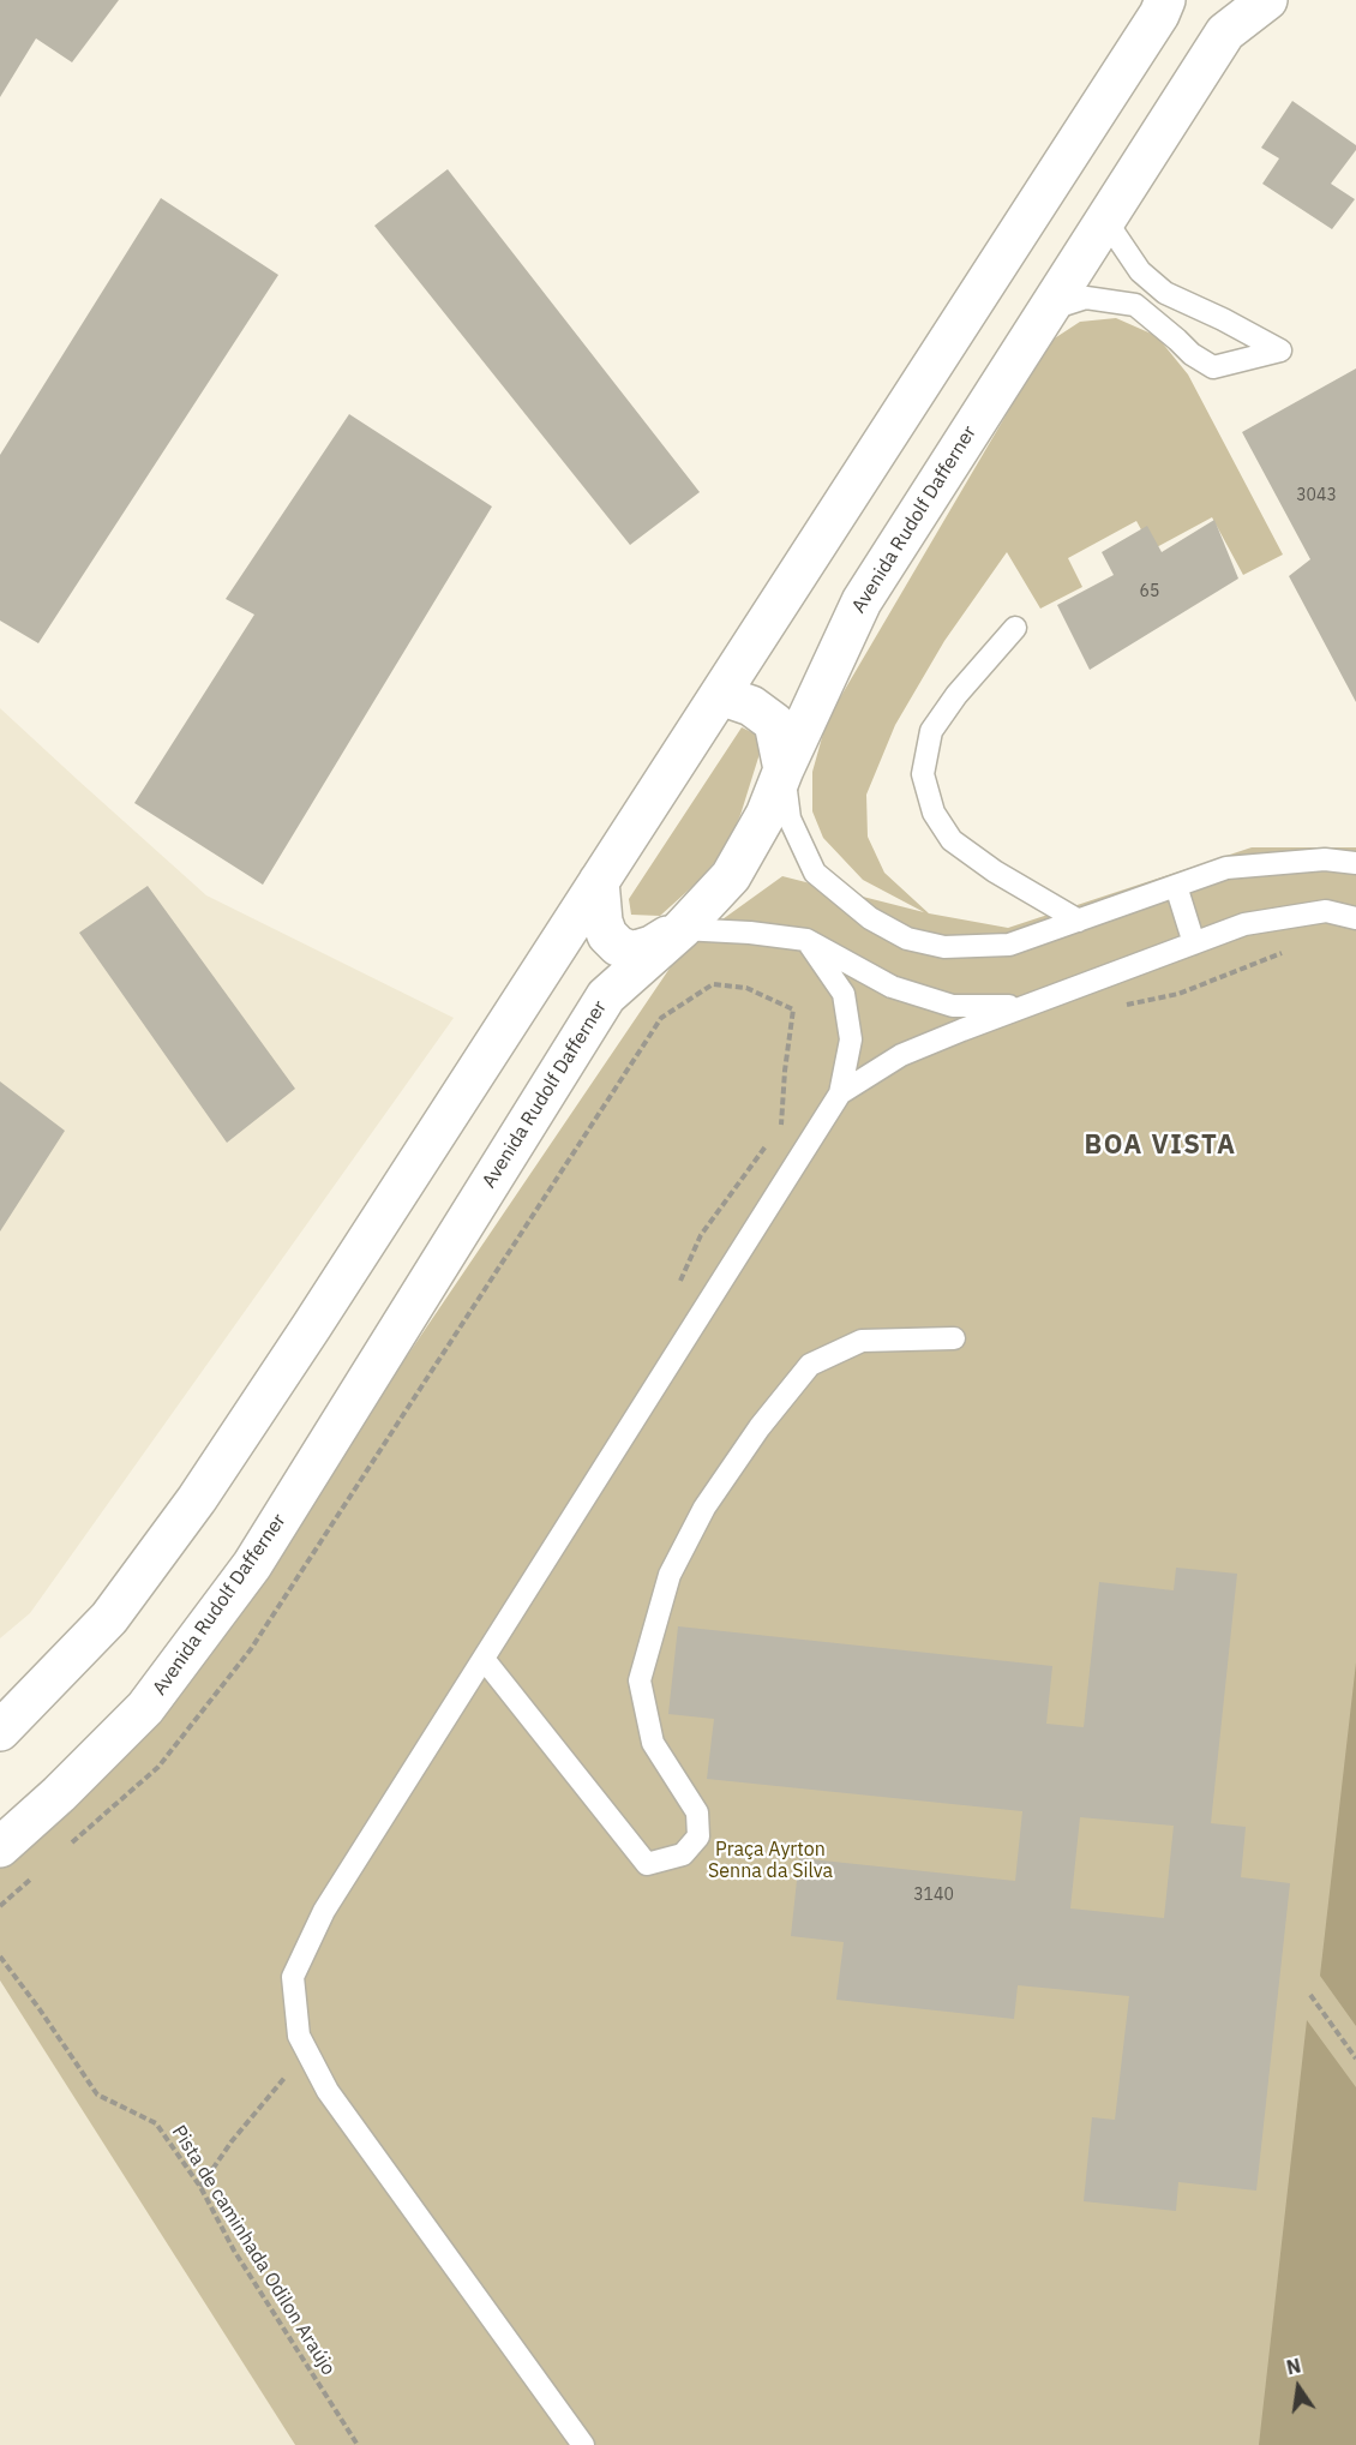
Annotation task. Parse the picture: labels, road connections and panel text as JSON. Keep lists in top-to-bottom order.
{
  "streets": {
    "main road": ["Avenida Rudolf Dafferner"],
    "path": ["Pista de caminhada Odilon Araújo"]
  },
  "districts": ["BOA VISTA"],
  "parks": ["Praça Ayrton Senna da Silva"],
  "house_numbers": ["3043", "65", "3140"],
  "north": "top"
}
